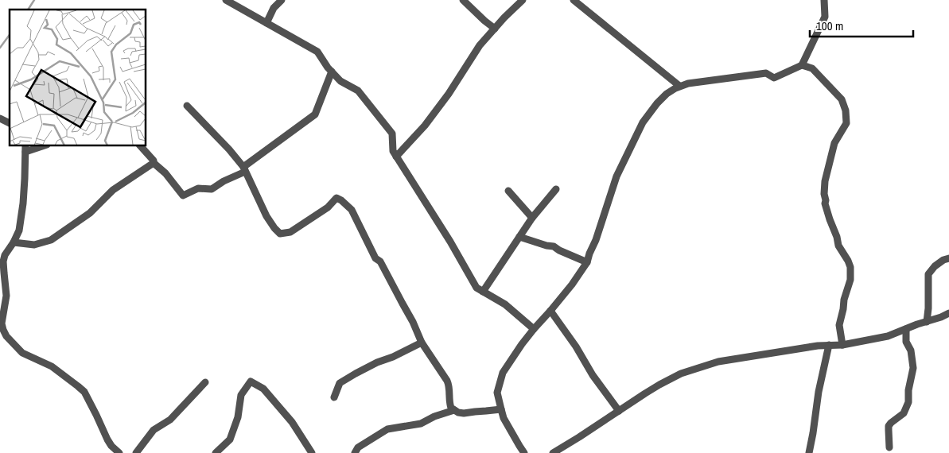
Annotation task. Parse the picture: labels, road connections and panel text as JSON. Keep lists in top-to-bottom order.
{
  "scale_bar": "100 m"
}
